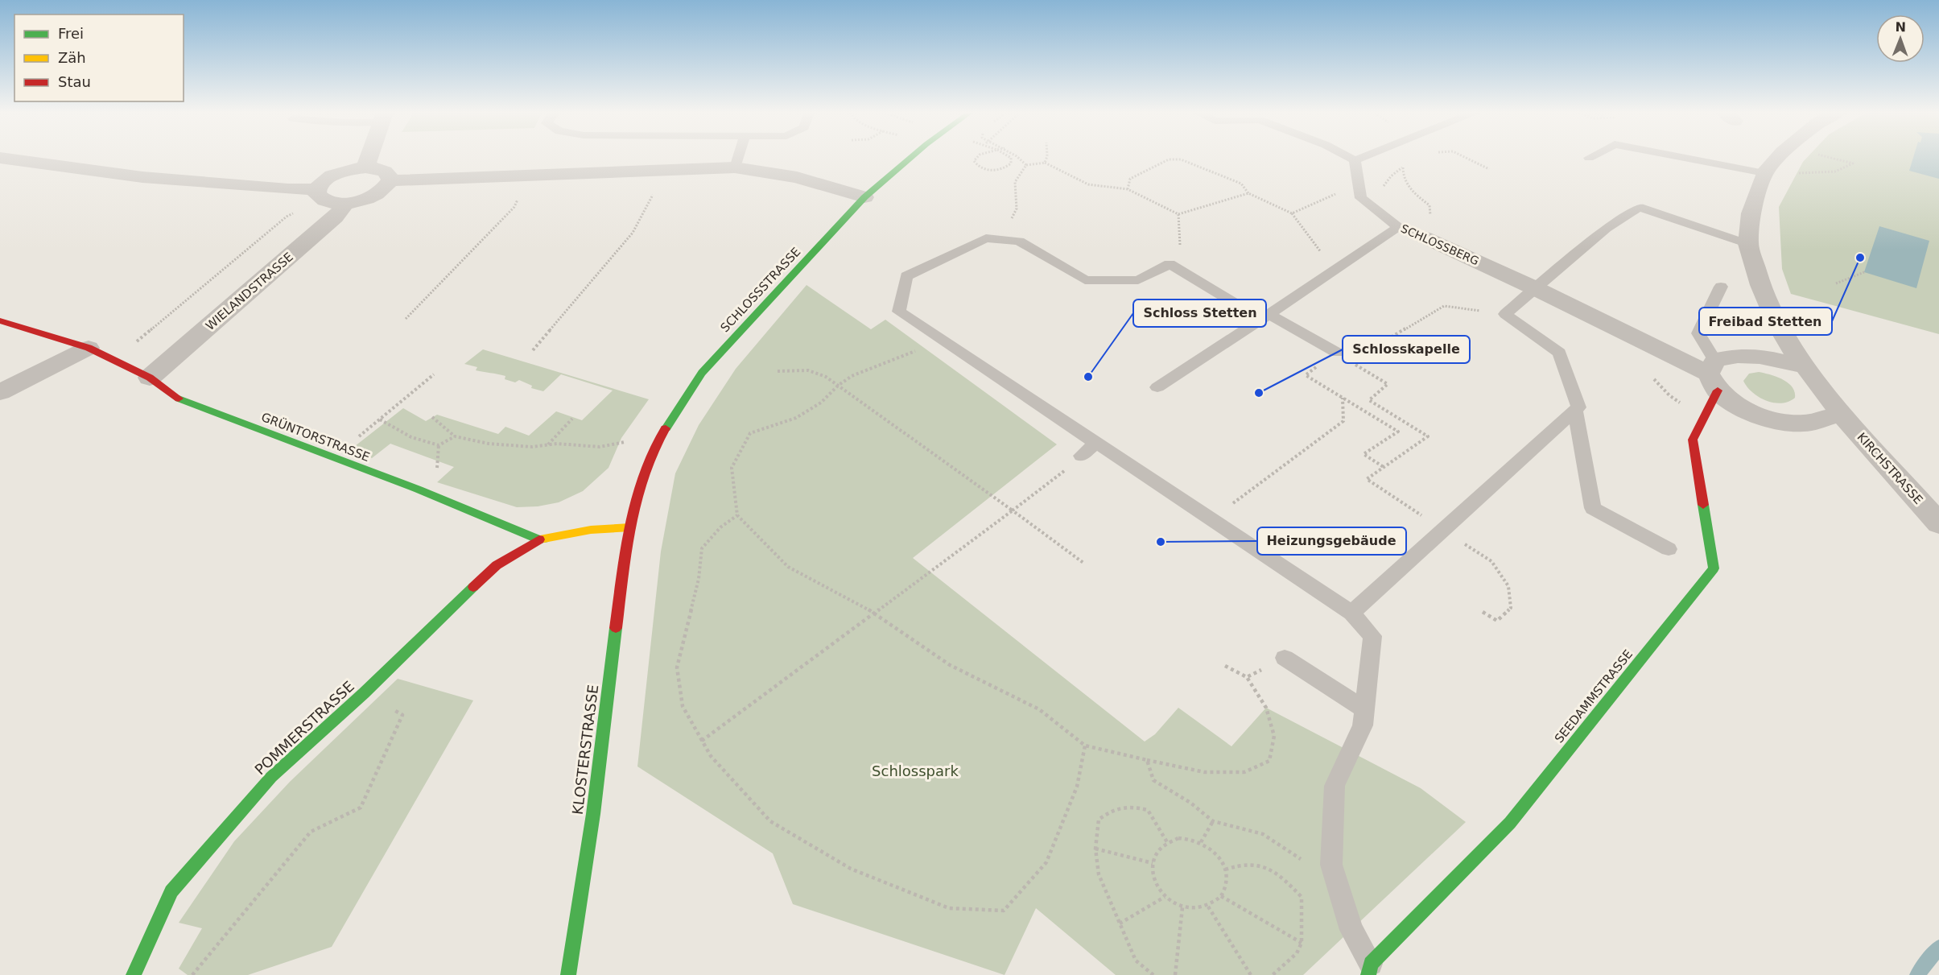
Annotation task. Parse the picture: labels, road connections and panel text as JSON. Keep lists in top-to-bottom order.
{
  "streets": {
    "street": [
      "SCHLOSSBERG",
      "SCHLOSSSTRASSE",
      "WIELANDSTRASSE",
      "GRÜNTORSTRASSE",
      "KIRCHSTRASSE",
      "SEEDAMMSTRASSE",
      "POMMERSTRASSE",
      "KLOSTERSTRASSE"
    ]
  },
  "crossings": [
    ["SCHLOSSBERG", "KIRCHSTRASSE"],
    ["SCHLOSSBERG", "SEEDAMMSTRASSE"],
    ["SCHLOSSSTRASSE", "KLOSTERSTRASSE"],
    ["WIELANDSTRASSE", "GRÜNTORSTRASSE"],
    ["GRÜNTORSTRASSE", "POMMERSTRASSE"]
  ],
  "parks": ["Schlosspark"],
  "places": [
    "Freibad Stetten",
    "Schloss Stetten",
    "Schlosskapelle",
    "Heizungsgebäude"
  ],
  "legend": ["Frei", "Zäh", "Stau"],
  "north": "top"
}
